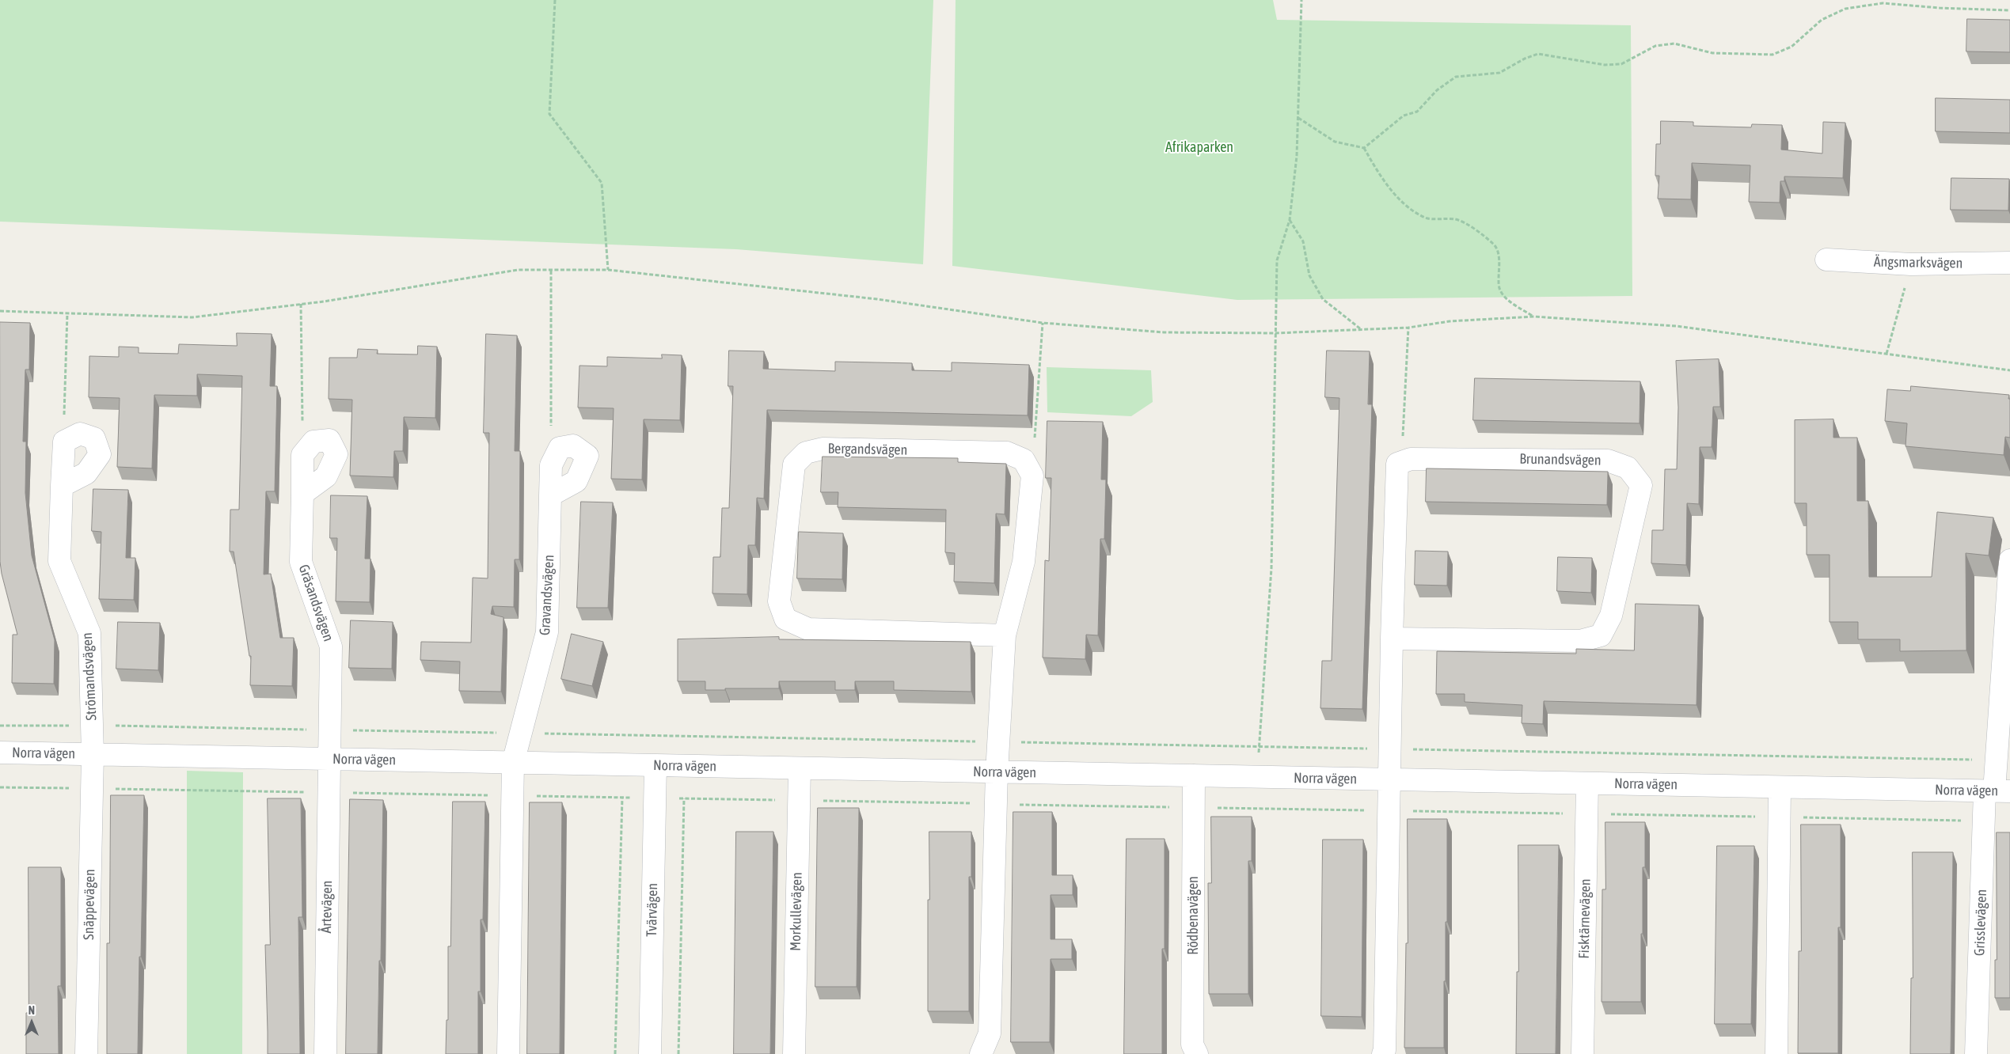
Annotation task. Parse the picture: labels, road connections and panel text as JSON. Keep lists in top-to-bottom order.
{
  "streets": {
    "street": [
      "Ängsmarksvägen",
      "Bergandsvägen",
      "Brunandsvägen",
      "Gravandsvägen",
      "Gräsandsvägen",
      "Strömandsvägen",
      "Norra vägen",
      "Snäppevägen",
      "Årtevägen",
      "Tvärvägen",
      "Morkullevägen",
      "Rödbenavägen",
      "Fisktärnevägen",
      "Grisslevägen"
    ]
  },
  "crossings": [
    ["Gravandsvägen", "Norra vägen"],
    ["Gräsandsvägen", "Norra vägen"],
    ["Gräsandsvägen", "Årtevägen"],
    ["Strömandsvägen", "Norra vägen"],
    ["Strömandsvägen", "Snäppevägen"],
    ["Norra vägen", "Snäppevägen"],
    ["Norra vägen", "Årtevägen"],
    ["Norra vägen", "Tvärvägen"],
    ["Norra vägen", "Morkullevägen"],
    ["Norra vägen", "Rödbenavägen"],
    ["Norra vägen", "Fisktärnevägen"],
    ["Norra vägen", "Grisslevägen"]
  ],
  "parks": ["Afrikaparken"],
  "north": "top"
}
